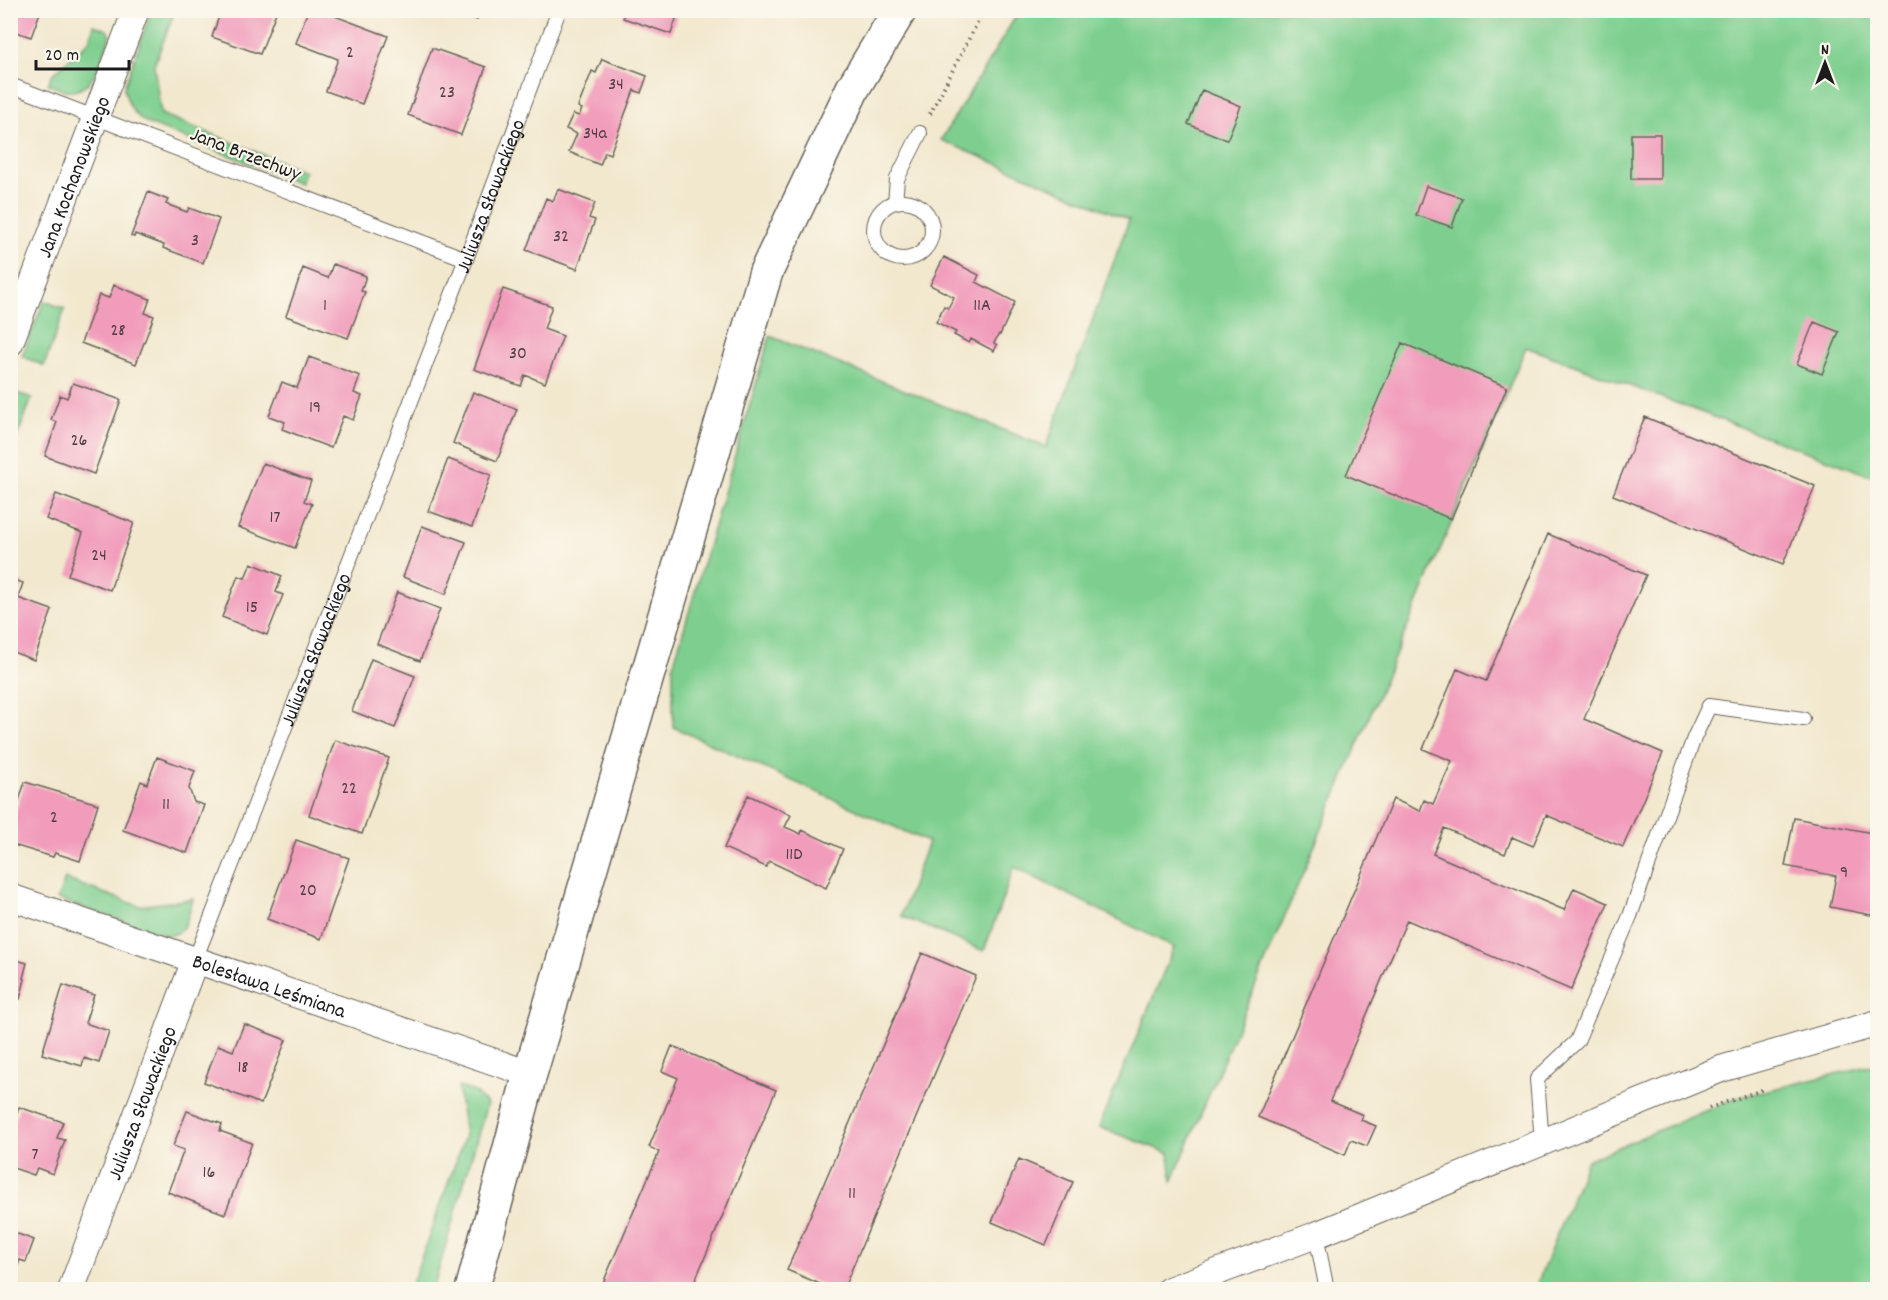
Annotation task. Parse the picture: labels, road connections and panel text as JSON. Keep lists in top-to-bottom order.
{
  "streets": {
    "street": ["Jana Kochanowskiego", "Juliusza Słowackiego", "Bolesława Leśmiana"],
    "lane": ["Jana Brzechwy"]
  },
  "crossings": [
    ["Jana Brzechwy", "Jana Kochanowskiego"],
    ["Jana Brzechwy", "Juliusza Słowackiego"],
    ["Juliusza Słowackiego", "Bolesława Leśmiana"]
  ],
  "house_numbers": [
    "2",
    "34",
    "23",
    "34a",
    "32",
    "3",
    "1",
    "11A",
    "28",
    "30",
    "19",
    "26",
    "17",
    "24",
    "15",
    "22",
    "11",
    "2",
    "11D",
    "9",
    "20",
    "18",
    "7",
    "16",
    "11"
  ],
  "scale_bar": "20 m",
  "north": "top"
}
